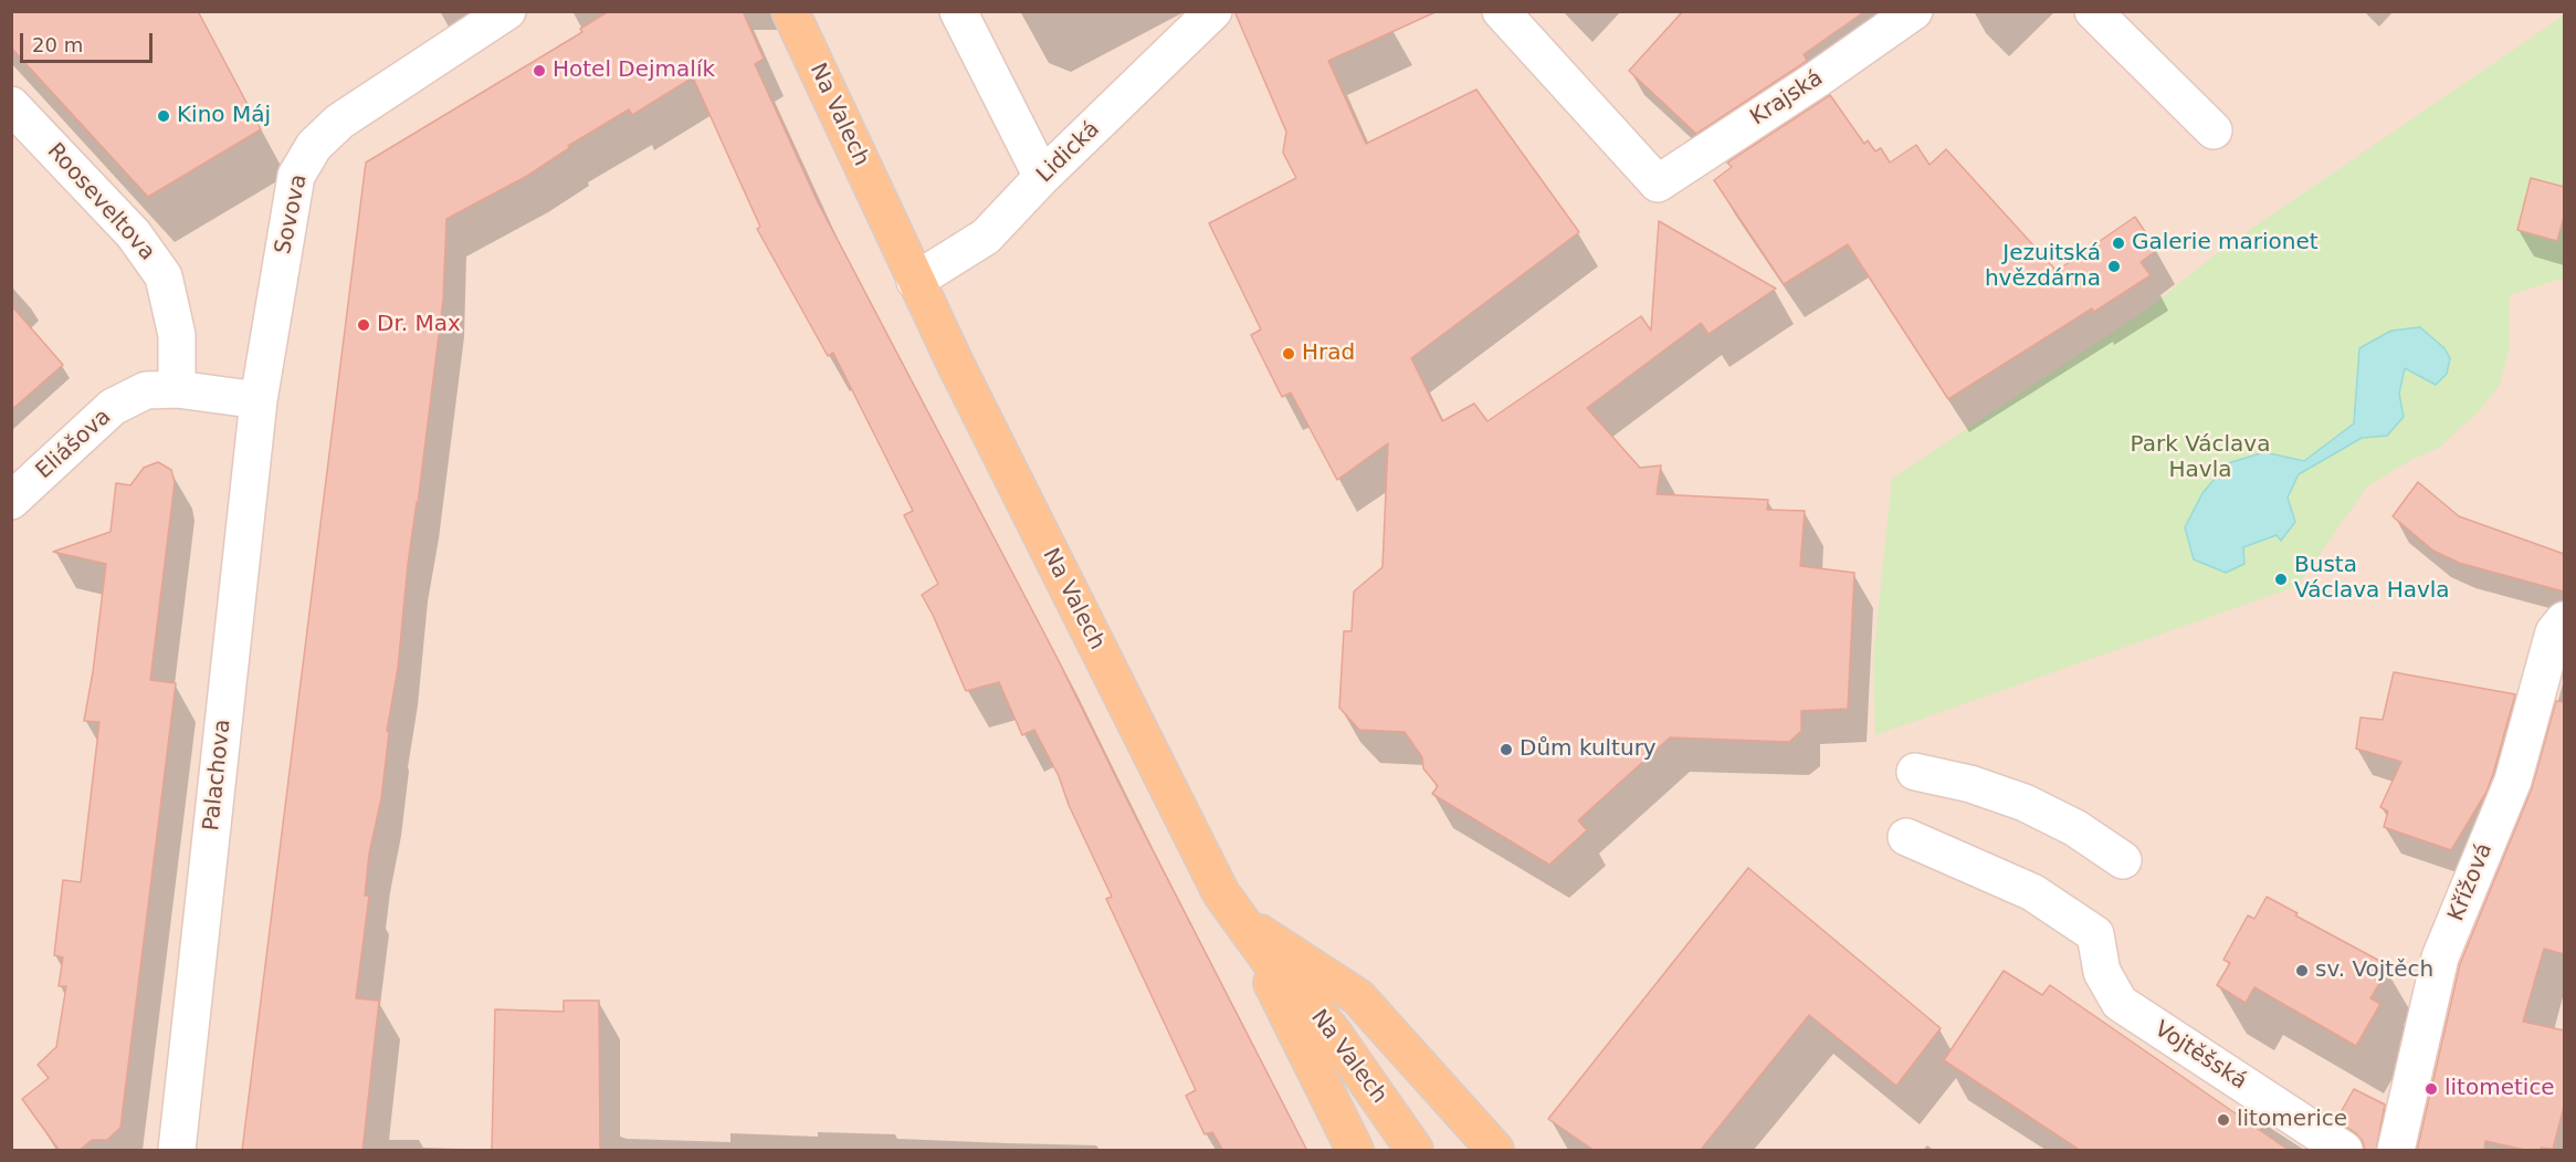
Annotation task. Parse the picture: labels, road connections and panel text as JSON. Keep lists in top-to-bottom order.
{
  "streets": {
    "main road": ["Na Valech"],
    "street": [
      "Krajská",
      "Lidická",
      "Rooseveltova",
      "Sovova",
      "Eliášova",
      "Palachova",
      "Křížová",
      "Vojtěšská"
    ]
  },
  "crossings": [
    ["Na Valech", "Lidická"],
    ["Rooseveltova", "Eliášova"],
    ["Sovova", "Eliášova"],
    ["Sovova", "Palachova"],
    ["Eliášova", "Palachova"]
  ],
  "parks": ["Park Václava Havla"],
  "places": [
    "Hotel Dejmalík",
    "Kino Máj",
    "Galerie marionet",
    "Jezuitská hvězdárna",
    "Dr. Max",
    "Hrad",
    "Busta Václava Havla",
    "Dům kultury",
    "sv. Vojtěch",
    "litometice",
    "litomerice"
  ],
  "scale_bar": "20 m"
}
